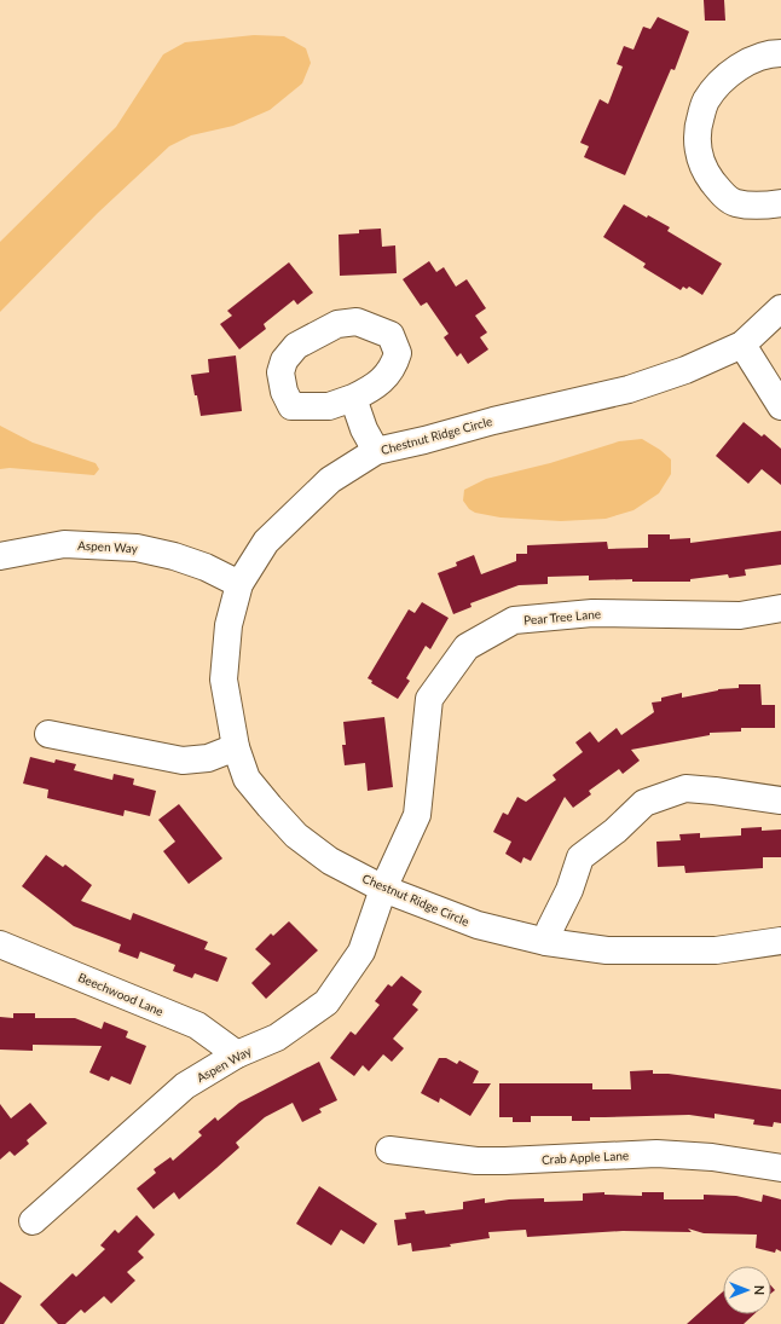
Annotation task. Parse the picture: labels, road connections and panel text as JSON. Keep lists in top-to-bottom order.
{
  "streets": {
    "street": [
      "Chestnut Ridge Circle",
      "Aspen Way",
      "Pear Tree Lane",
      "Beechwood Lane",
      "Crab Apple Lane"
    ]
  },
  "crossings": [
    ["Chestnut Ridge Circle", "Aspen Way"],
    ["Chestnut Ridge Circle", "Pear Tree Lane"],
    ["Aspen Way", "Pear Tree Lane"],
    ["Aspen Way", "Beechwood Lane"]
  ],
  "north": "right"
}
